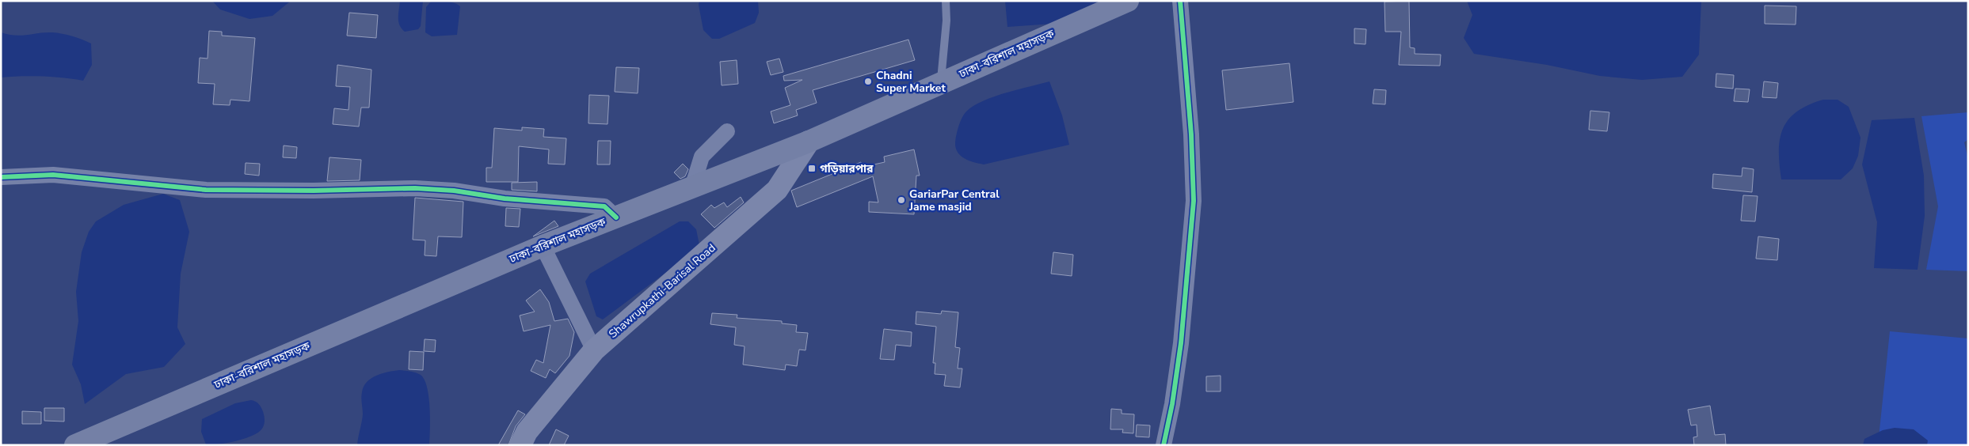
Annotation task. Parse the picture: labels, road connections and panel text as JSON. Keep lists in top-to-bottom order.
{
  "streets": {
    "highway": ["ঢাকা-বরিশাল মহাসড়ক"],
    "main road": ["Shawrupkathi-Barisal Road"]
  },
  "crossings": [
    ["ঢাকা-বরিশাল মহাসড়ক", "Shawrupkathi-Barisal Road"]
  ],
  "places": {
    "other": ["Chadni Super Market", "GariarPar Central Jame masjid"],
    "transit": ["গড়িয়ারপার"]
  }
}
